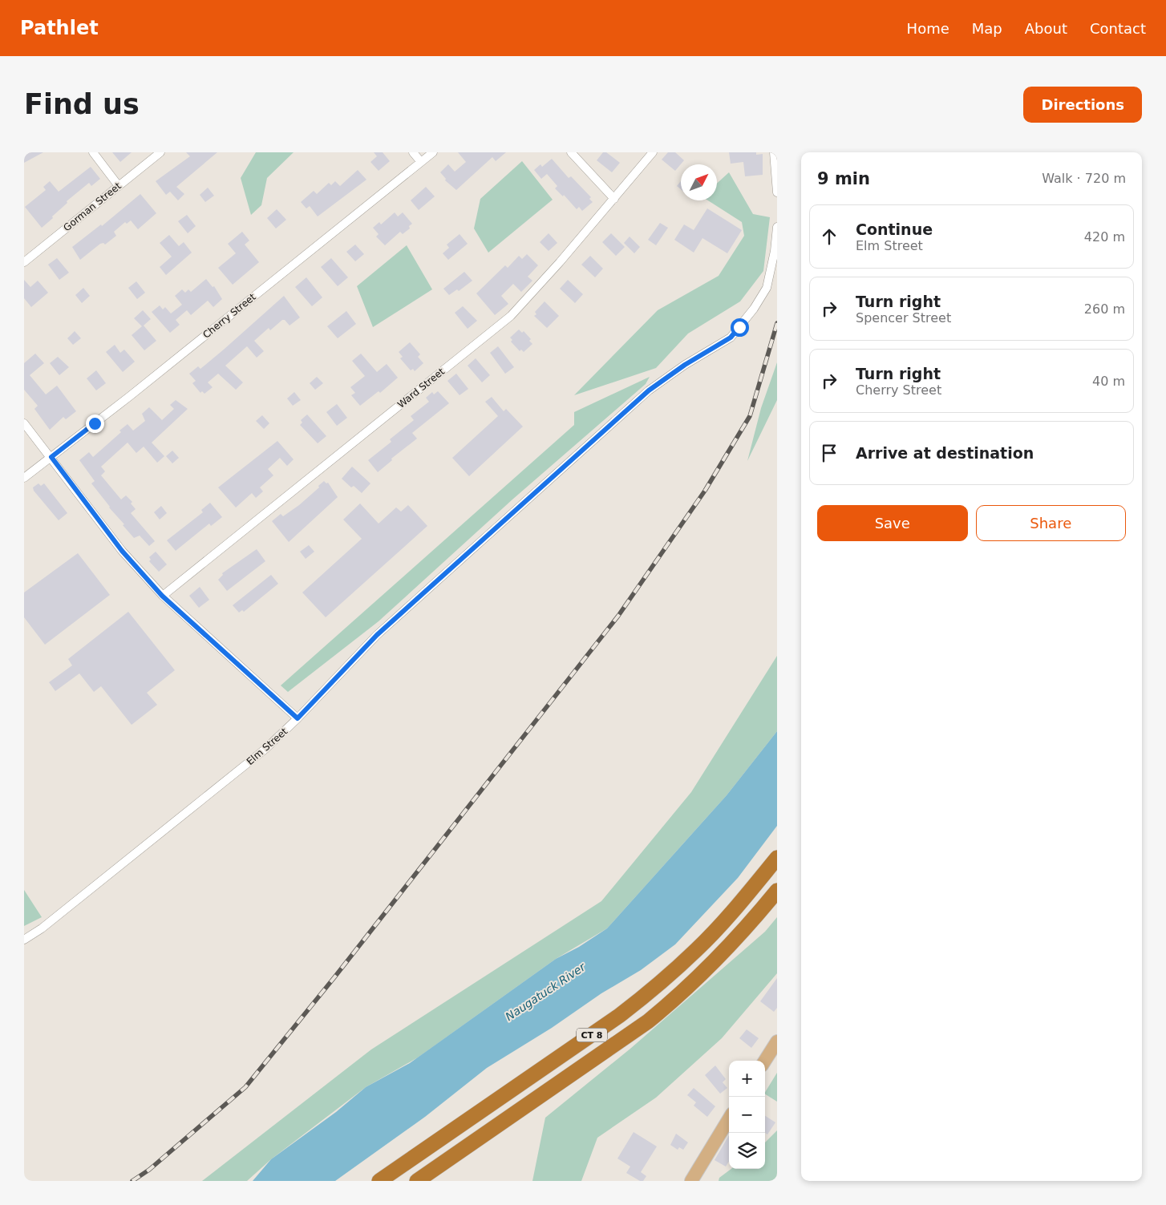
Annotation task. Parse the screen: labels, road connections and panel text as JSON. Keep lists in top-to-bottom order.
{
  "streets": {
    "highway": ["CT 8"],
    "street": [
      "Gorman Street",
      "Cherry Street",
      "Ward Street",
      "Elm Street"
    ]
  },
  "water": ["Naugatuck River"],
  "north": "top right",
  "page": {
    "header": "Pathlet",
    "nav": [
      "Home",
      "Map",
      "About",
      "Contact"
    ],
    "buttons": [
      "Directions",
      ["Save", "Share"]
    ],
    "title": "Find us",
    "heading": ["9 min", "Walk · 720 m"],
    "list": [
      ["Continue", "Elm Street", "420 m"],
      ["Turn right", "Spencer Street", "260 m"],
      ["Turn right", "Cherry Street", "40 m"],
      "Arrive at destination"
    ],
    "map_buttons": ["+", "−"]
  }
}
